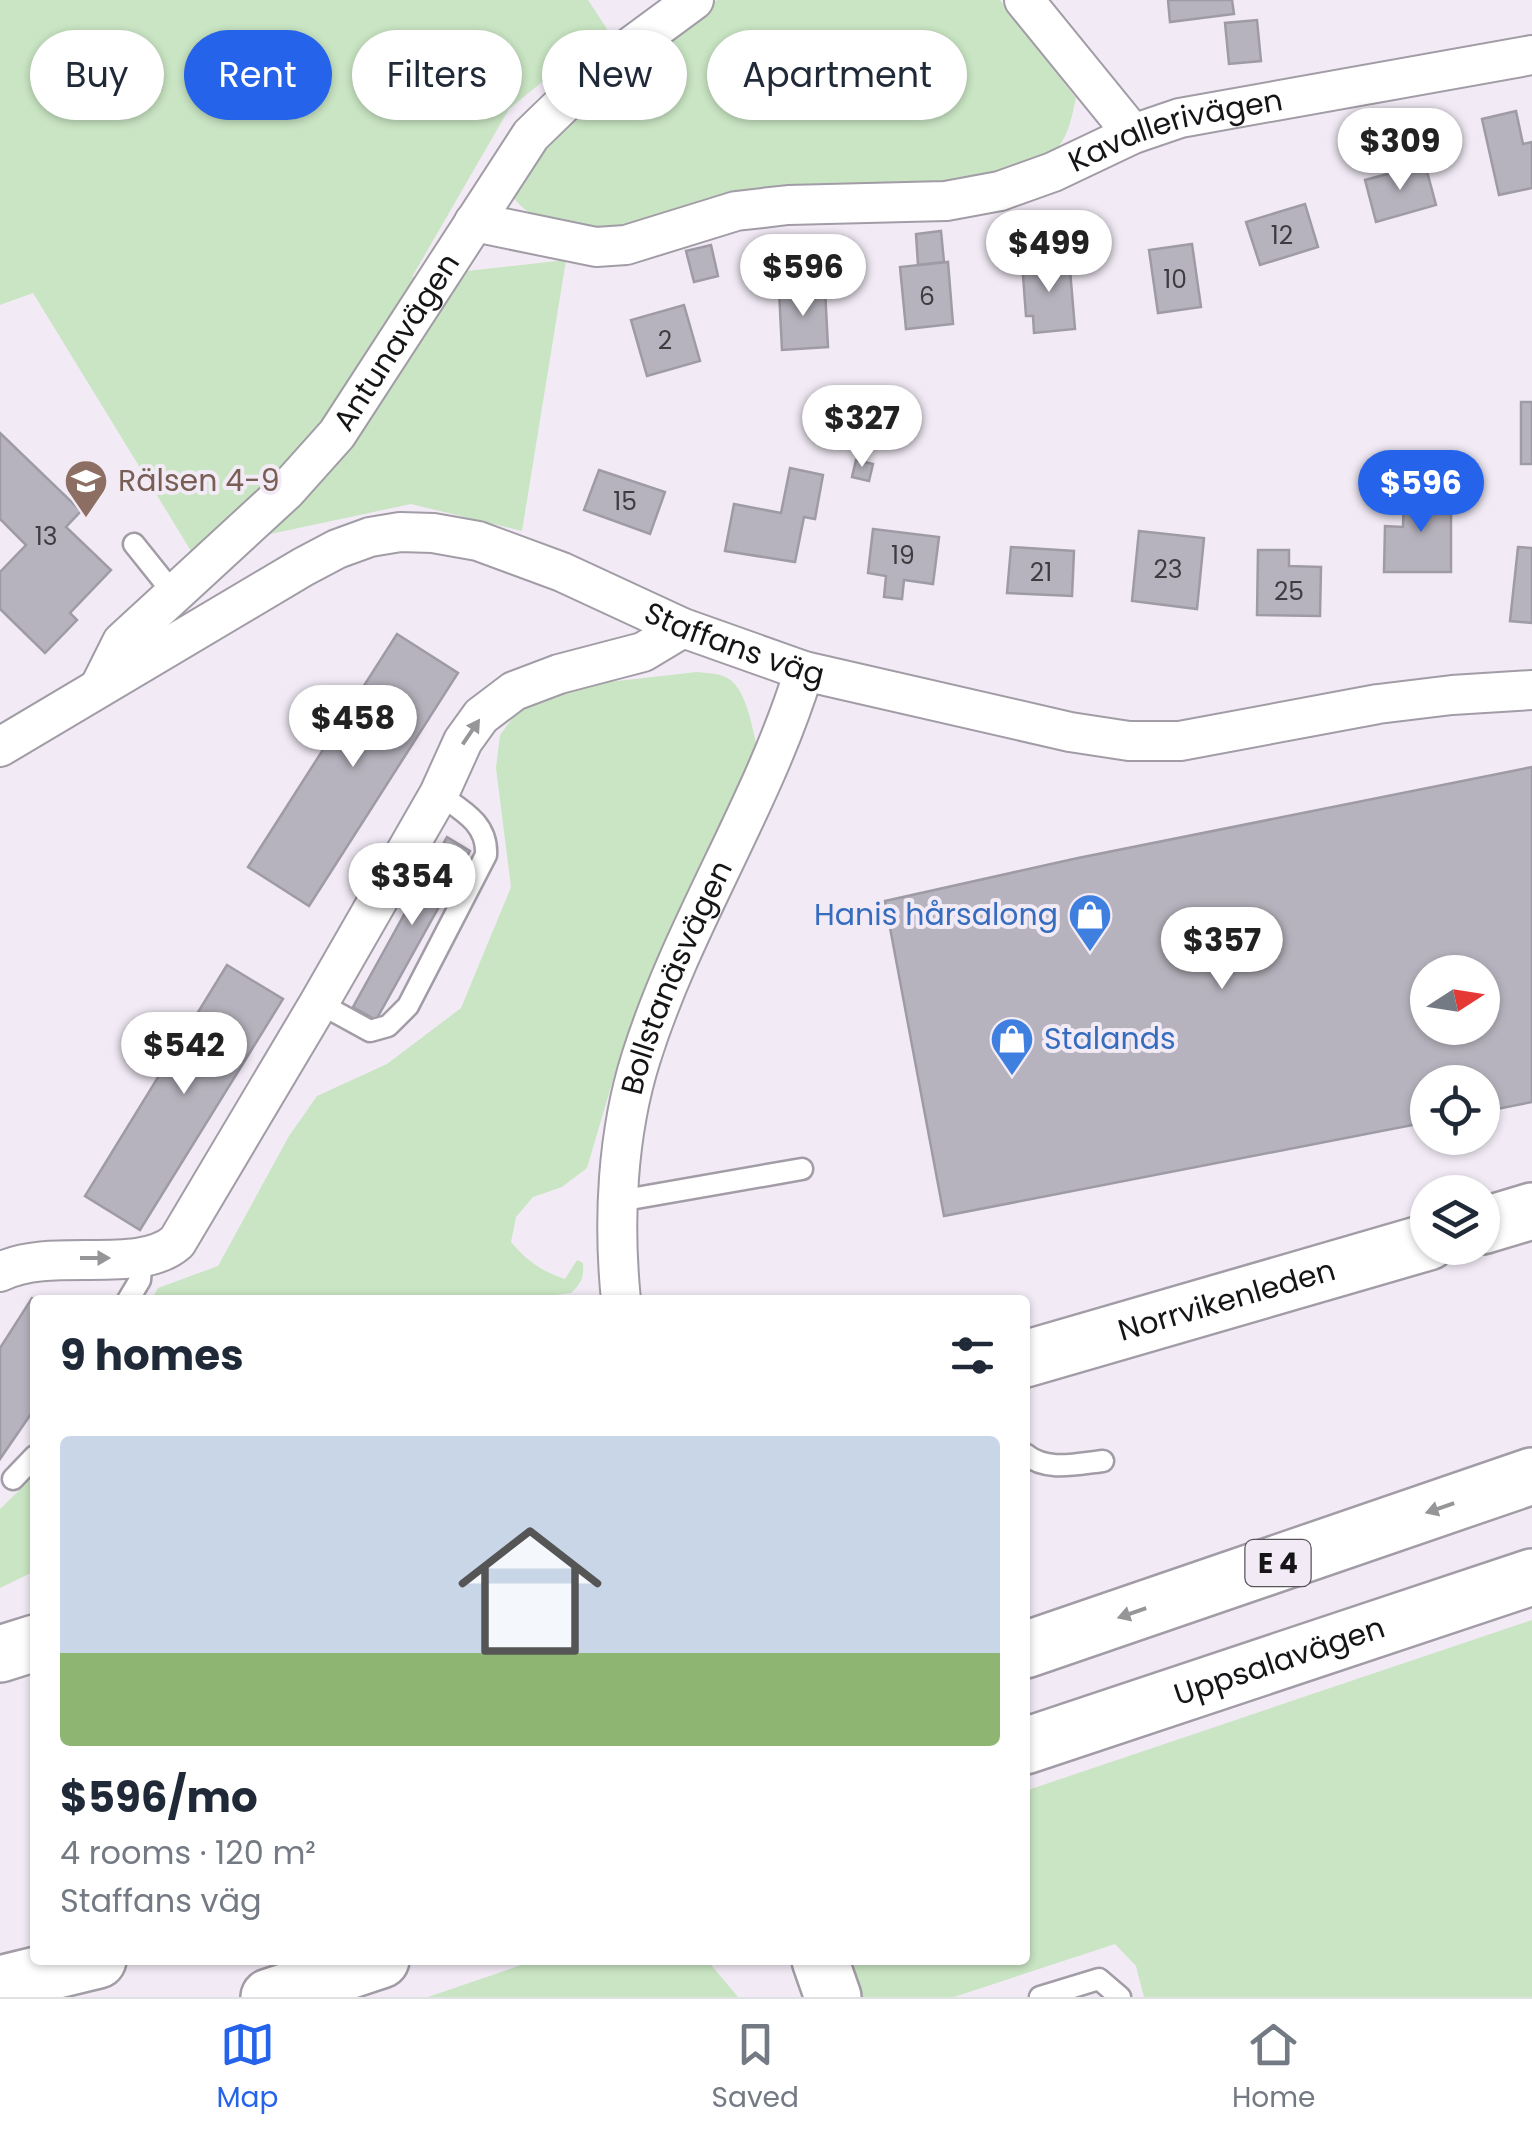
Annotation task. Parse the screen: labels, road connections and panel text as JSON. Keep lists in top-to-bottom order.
{
  "streets": {
    "main road": ["Norrvikenleden", "E 4", "Uppsalavägen"],
    "street": [
      "Kavallerivägen",
      "Antunavägen",
      "Staffans väg",
      "Bollstanäsvägen"
    ]
  },
  "crossings": [
    ["Kavallerivägen", "Antunavägen"],
    ["Antunavägen", "Staffans väg"],
    ["Staffans väg", "Bollstanäsvägen"]
  ],
  "places": {
    "school or university": ["Rälsen 4-9"],
    "shop": ["Hanis hårsalong", "Stalands"]
  },
  "house_numbers": [
    "12",
    "10",
    "6",
    "2",
    "15",
    "13",
    "19",
    "23",
    "21",
    "25"
  ],
  "north": "right",
  "page": {
    "chip": [
      "Buy",
      "Rent",
      "Filters",
      "New",
      "Apartment"
    ],
    "price": [
      "$309",
      "$499",
      "$596",
      "$327",
      "$596",
      "$458",
      "$354",
      "$357",
      "$542"
    ],
    "heading": "9 homes",
    "list": [
      {
        "name": "$596/mo",
        "note": "4 rooms · 120 m² · Staffans väg"
      }
    ],
    "tabs": ["Map", "Saved", "Home"]
  }
}
